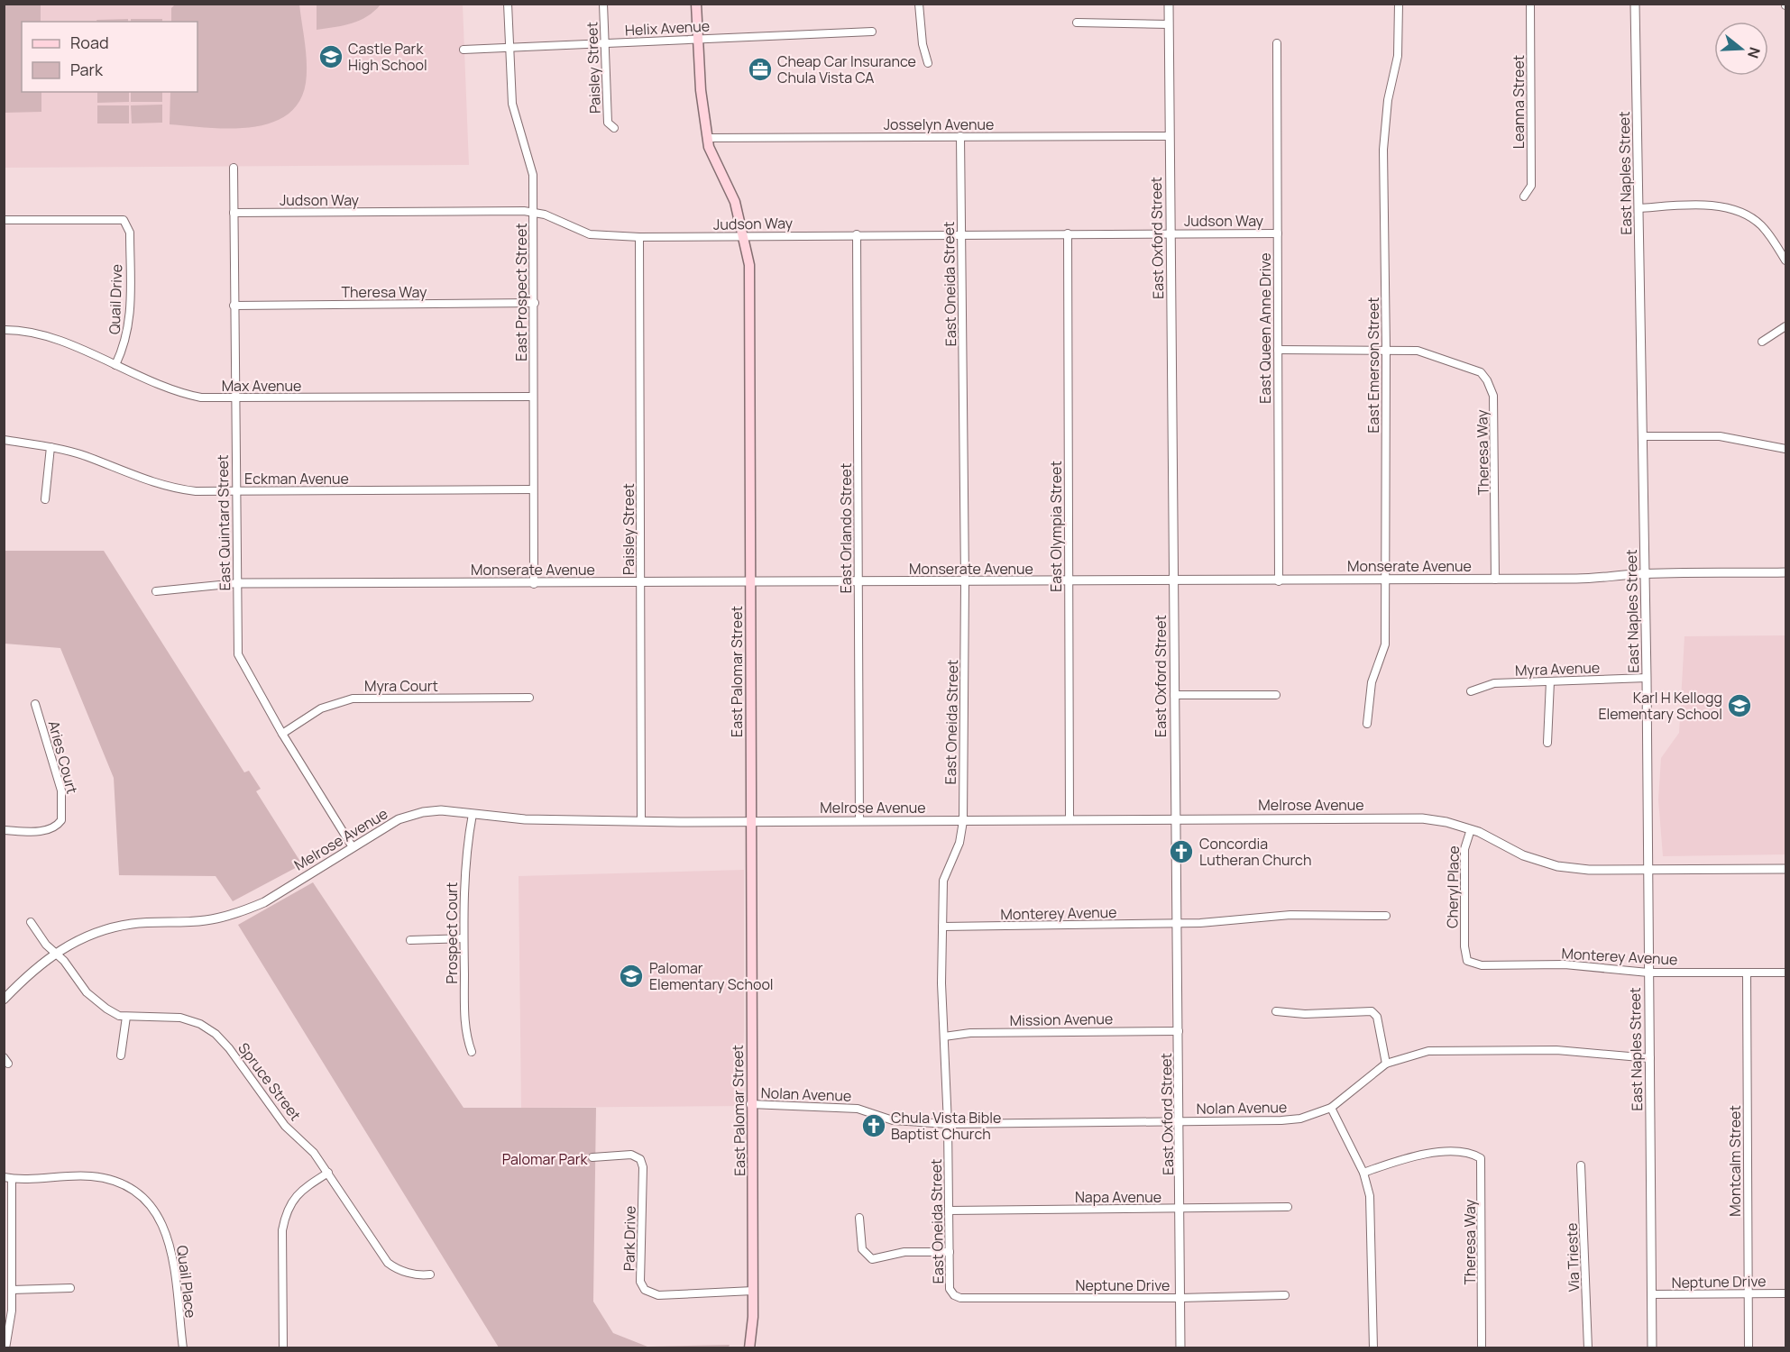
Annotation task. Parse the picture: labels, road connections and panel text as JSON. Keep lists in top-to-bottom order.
{
  "streets": {
    "main road": ["East Palomar Street"],
    "street": [
      "Helix Avenue",
      "Paisley Street",
      "Leanna Street",
      "Josselyn Avenue",
      "East Naples Street",
      "Judson Way",
      "East Oxford Street",
      "East Oneida Street",
      "Theresa Way",
      "East Prospect Street",
      "Quail Drive",
      "East Queen Anne Drive",
      "East Emerson Street",
      "Max Avenue",
      "Eckman Avenue",
      "East Quintard Street",
      "East Olympia Street",
      "East Orlando Street",
      "Monserate Avenue",
      "Myra Avenue",
      "Myra Court",
      "Aries Court",
      "Melrose Avenue",
      "Cheryl Place",
      "Monterey Avenue",
      "Prospect Court",
      "Mission Avenue",
      "Spruce Street",
      "Nolan Avenue",
      "Montcalm Street",
      "Napa Avenue",
      "Park Drive",
      "Via Trieste",
      "Quail Place",
      "Neptune Drive"
    ]
  },
  "crossings": [
    ["Helix Avenue", "Paisley Street"],
    ["Helix Avenue", "East Prospect Street"],
    ["Helix Avenue", "East Palomar Street"],
    ["Paisley Street", "Judson Way"],
    ["Paisley Street", "Monserate Avenue"],
    ["Paisley Street", "Melrose Avenue"],
    ["Josselyn Avenue", "East Oxford Street"],
    ["Josselyn Avenue", "East Oneida Street"],
    ["Josselyn Avenue", "East Palomar Street"],
    ["East Naples Street", "Monserate Avenue"],
    ["East Naples Street", "Myra Avenue"],
    ["East Naples Street", "Melrose Avenue"],
    ["East Naples Street", "Monterey Avenue"],
    ["East Naples Street", "Nolan Avenue"],
    ["East Naples Street", "Neptune Drive"],
    ["Judson Way", "East Oxford Street"],
    ["Judson Way", "East Oneida Street"],
    ["Judson Way", "East Prospect Street"],
    ["Judson Way", "East Queen Anne Drive"],
    ["Judson Way", "East Quintard Street"],
    ["Judson Way", "East Olympia Street"],
    ["Judson Way", "East Orlando Street"],
    ["Judson Way", "East Palomar Street"],
    ["East Oxford Street", "Monserate Avenue"],
    ["East Oxford Street", "Melrose Avenue"],
    ["East Oxford Street", "Monterey Avenue"],
    ["East Oxford Street", "Mission Avenue"],
    ["East Oxford Street", "Nolan Avenue"],
    ["East Oxford Street", "Napa Avenue"],
    ["East Oxford Street", "Neptune Drive"],
    ["East Oneida Street", "Monserate Avenue"],
    ["East Oneida Street", "Melrose Avenue"],
    ["East Oneida Street", "Monterey Avenue"],
    ["East Oneida Street", "Mission Avenue"],
    ["East Oneida Street", "Nolan Avenue"],
    ["East Oneida Street", "Napa Avenue"],
    ["East Oneida Street", "Neptune Drive"],
    ["Theresa Way", "East Prospect Street"],
    ["Theresa Way", "East Queen Anne Drive"],
    ["Theresa Way", "East Emerson Street"],
    ["Theresa Way", "East Quintard Street"],
    ["Theresa Way", "Monserate Avenue"],
    ["East Prospect Street", "Max Avenue"],
    ["East Prospect Street", "Eckman Avenue"],
    ["East Prospect Street", "Monserate Avenue"],
    ["Quail Drive", "Max Avenue"],
    ["East Queen Anne Drive", "Monserate Avenue"],
    ["East Emerson Street", "Monserate Avenue"],
    ["Max Avenue", "East Quintard Street"],
    ["Eckman Avenue", "East Quintard Street"],
    ["East Quintard Street", "Monserate Avenue"],
    ["East Quintard Street", "Myra Court"],
    ["East Quintard Street", "Melrose Avenue"],
    ["East Olympia Street", "Monserate Avenue"],
    ["East Olympia Street", "Melrose Avenue"],
    ["East Orlando Street", "Monserate Avenue"],
    ["East Orlando Street", "Melrose Avenue"],
    ["Monserate Avenue", "East Palomar Street"],
    ["East Palomar Street", "Melrose Avenue"],
    ["East Palomar Street", "Nolan Avenue"],
    ["East Palomar Street", "Park Drive"],
    ["Melrose Avenue", "Cheryl Place"],
    ["Melrose Avenue", "Prospect Court"],
    ["Melrose Avenue", "Spruce Street"],
    ["Cheryl Place", "Monterey Avenue"],
    ["Monterey Avenue", "Montcalm Street"],
    ["Montcalm Street", "Neptune Drive"]
  ],
  "parks": ["Palomar Park"],
  "places": {
    "school or university": ["Castle Park High School", "Karl H Kellogg Elementary School", "Palomar Elementary School"],
    "office": ["Cheap Car Insurance Chula Vista CA"],
    "church": ["Concordia Lutheran Church", "Chula Vista Bible Baptist Church"]
  },
  "legend": ["Road", "Park"],
  "north": "right"
}
